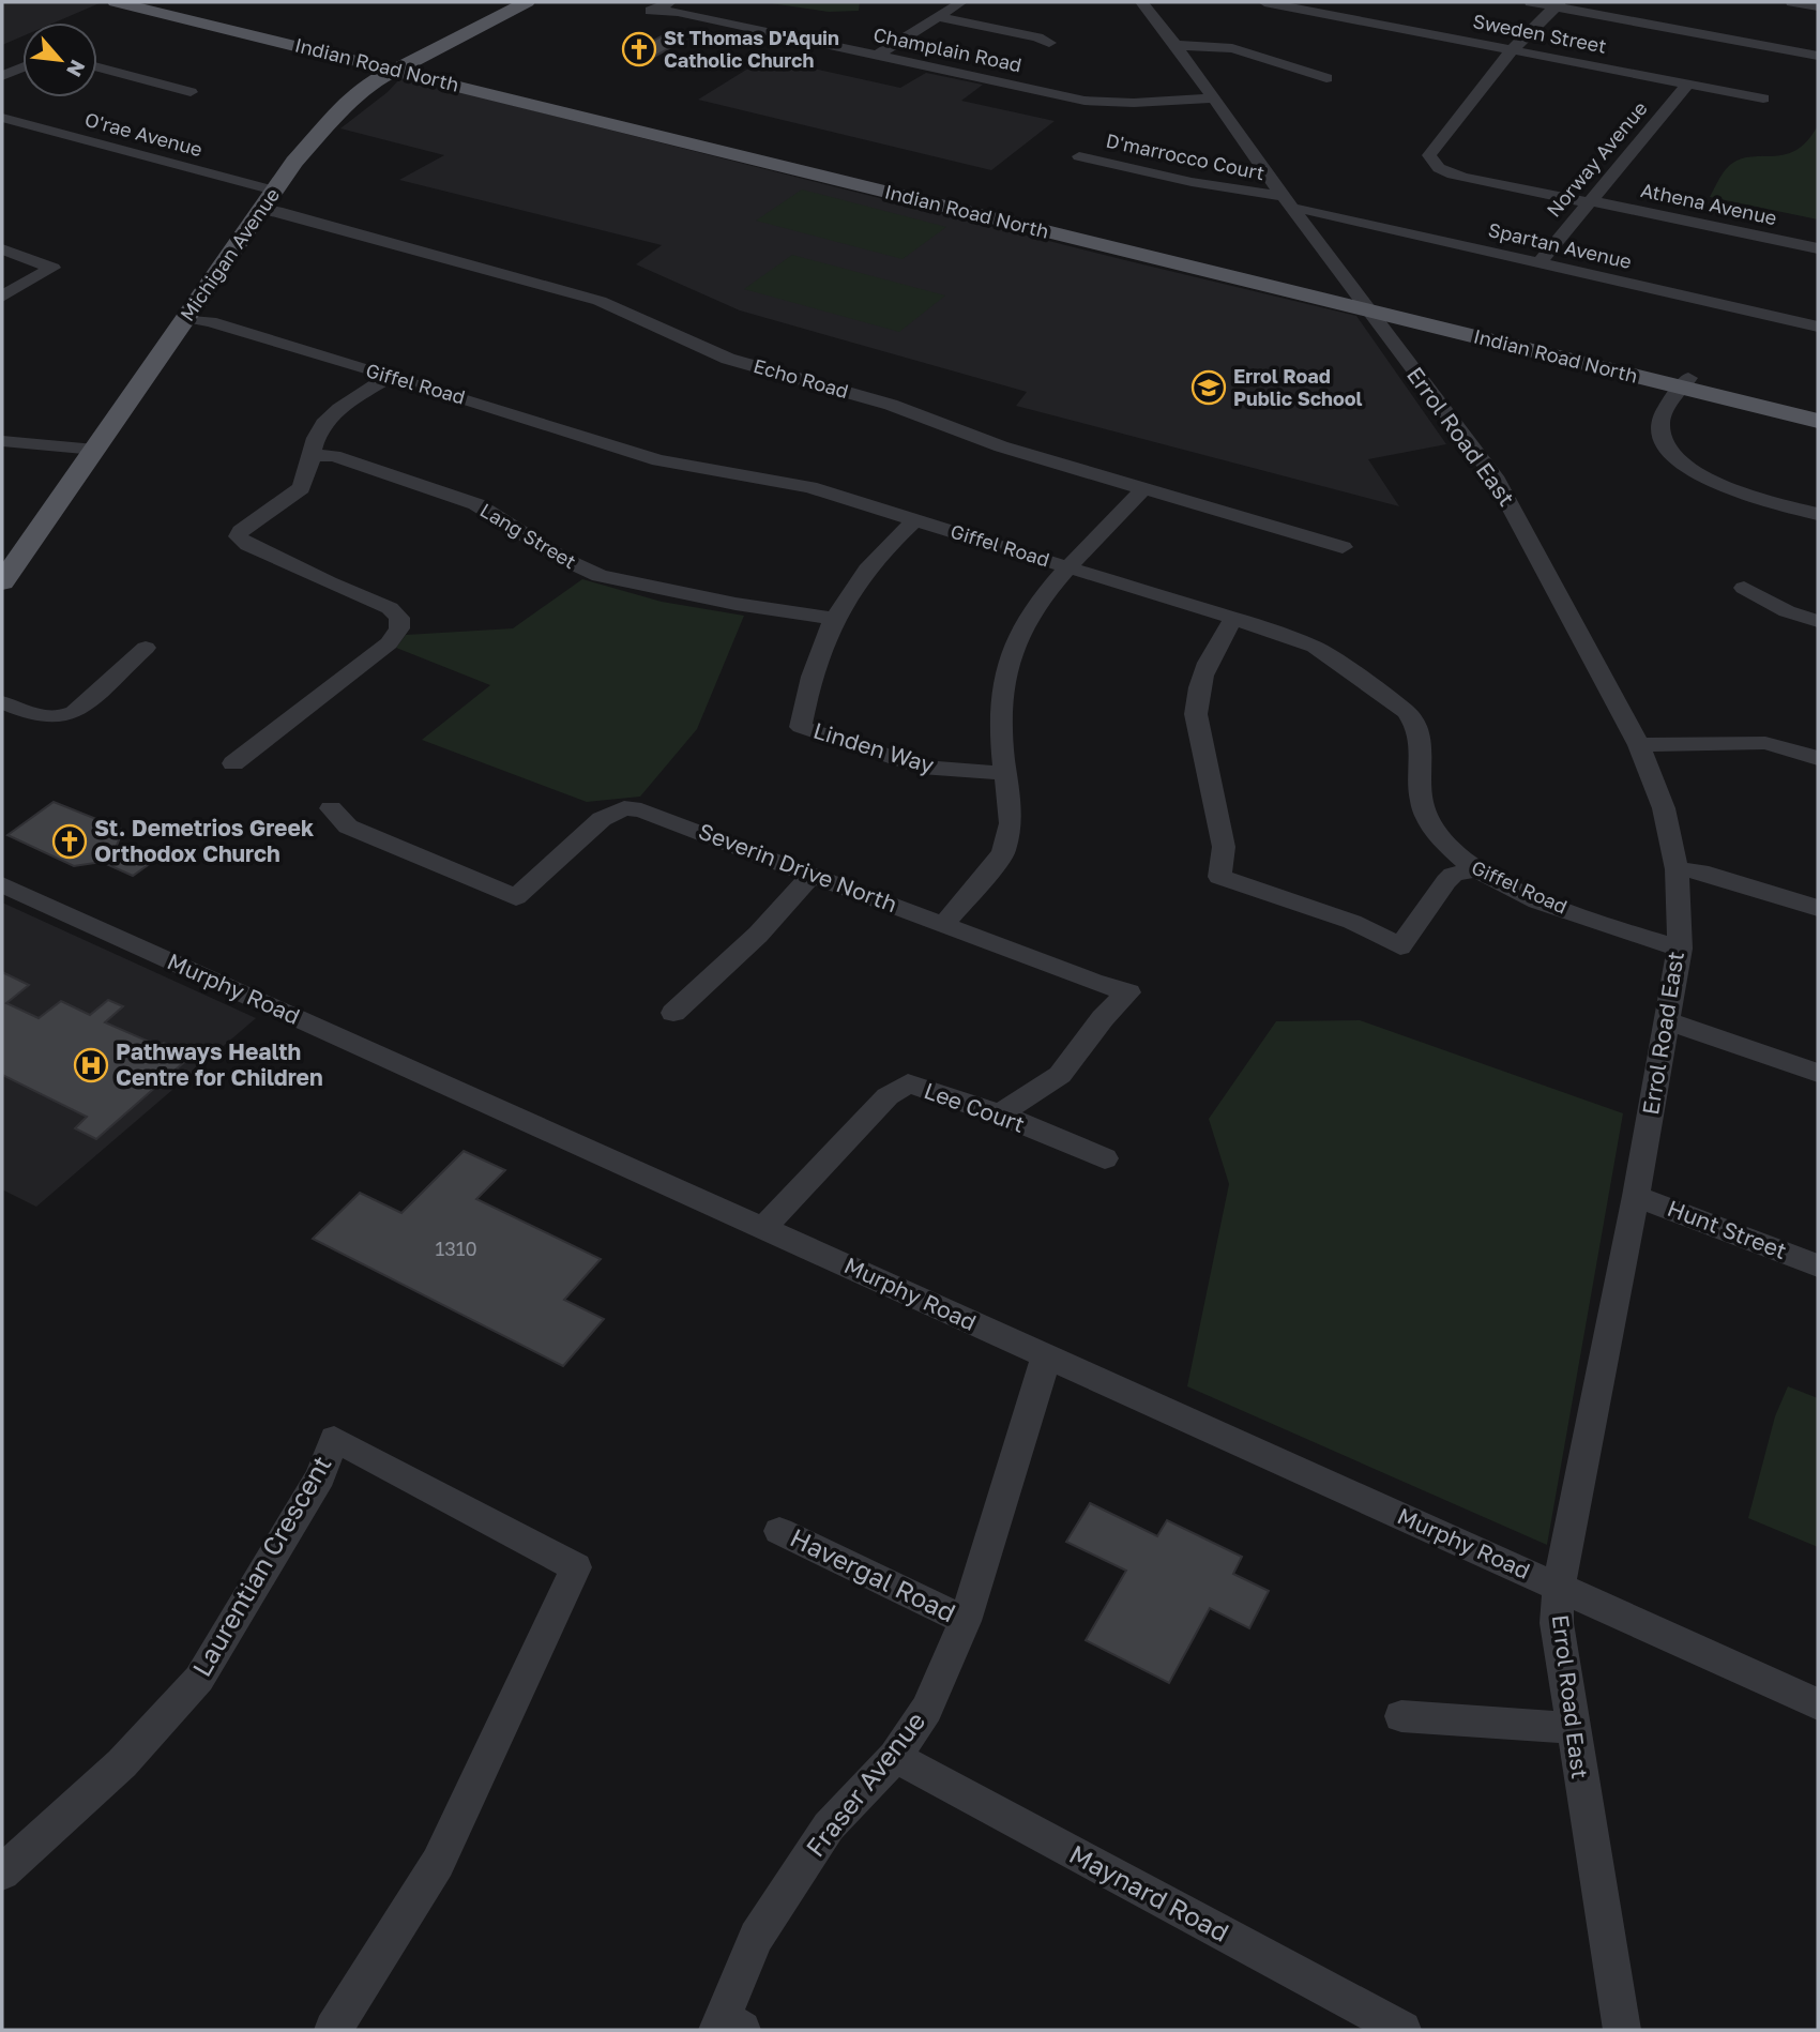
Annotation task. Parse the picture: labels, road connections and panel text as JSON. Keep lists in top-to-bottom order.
{
  "streets": {
    "main road": ["Indian Road North", "Michigan Avenue"],
    "street": [
      "Sweden Street",
      "Champlain Road",
      "O'rae Avenue",
      "D'marrocco Court",
      "Norway Avenue",
      "Athena Avenue",
      "Spartan Avenue",
      "Echo Road",
      "Giffel Road",
      "Errol Road East",
      "Lang Street",
      "Linden Way",
      "Severin Drive North",
      "Murphy Road",
      "Lee Court",
      "Hunt Street",
      "Laurentian Crescent",
      "Havergal Road",
      "Fraser Avenue",
      "Maynard Road"
    ]
  },
  "crossings": [
    ["Sweden Street", "Norway Avenue"],
    ["Sweden Street", "Athena Avenue"],
    ["Champlain Road", "Errol Road East"],
    ["Indian Road North", "Michigan Avenue"],
    ["Indian Road North", "Errol Road East"],
    ["O'rae Avenue", "Michigan Avenue"],
    ["O'rae Avenue", "Echo Road"],
    ["D'marrocco Court", "Spartan Avenue"],
    ["D'marrocco Court", "Errol Road East"],
    ["Norway Avenue", "Athena Avenue"],
    ["Norway Avenue", "Spartan Avenue"],
    ["Spartan Avenue", "Errol Road East"],
    ["Michigan Avenue", "Echo Road"],
    ["Michigan Avenue", "Giffel Road"],
    ["Giffel Road", "Errol Road East"],
    ["Giffel Road", "Linden Way"],
    ["Errol Road East", "Murphy Road"],
    ["Errol Road East", "Hunt Street"],
    ["Lang Street", "Linden Way"],
    ["Severin Drive North", "Lee Court"],
    ["Murphy Road", "Lee Court"],
    ["Murphy Road", "Fraser Avenue"],
    ["Havergal Road", "Fraser Avenue"],
    ["Fraser Avenue", "Maynard Road"]
  ],
  "places": {
    "church": ["St Thomas D'Aquin Catholic Church", "St. Demetrios Greek Orthodox Church"],
    "school or university": ["Errol Road Public School"],
    "hospital": ["Pathways Health Centre for Children"]
  },
  "house_numbers": ["1310"],
  "north": "bottom right"
}
